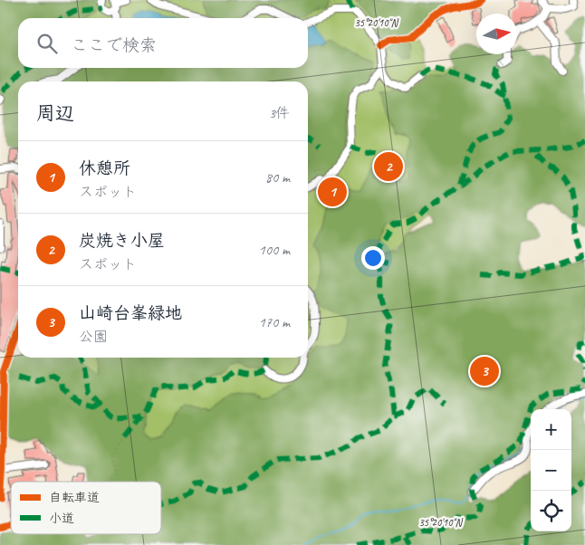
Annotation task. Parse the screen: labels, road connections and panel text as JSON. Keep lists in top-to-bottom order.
{
  "legend": ["自転車道", "小道"],
  "north": "right",
  "page": {
    "search": "ここで検索",
    "heading": ["周辺", "3件"],
    "list": [
      {
        "mark": "1",
        "name": "休憩所",
        "note": "スポット",
        "value": "80 m"
      },
      {
        "mark": "2",
        "name": "炭焼き小屋",
        "note": "スポット",
        "value": "100 m"
      },
      {
        "mark": "3",
        "name": "山崎台峯緑地",
        "note": "公園",
        "value": "170 m"
      }
    ],
    "pins": ["2", "1", "3"],
    "map_buttons": ["+", "−"]
  },
  "coordinates": ["35°20'10\"N"]
}
